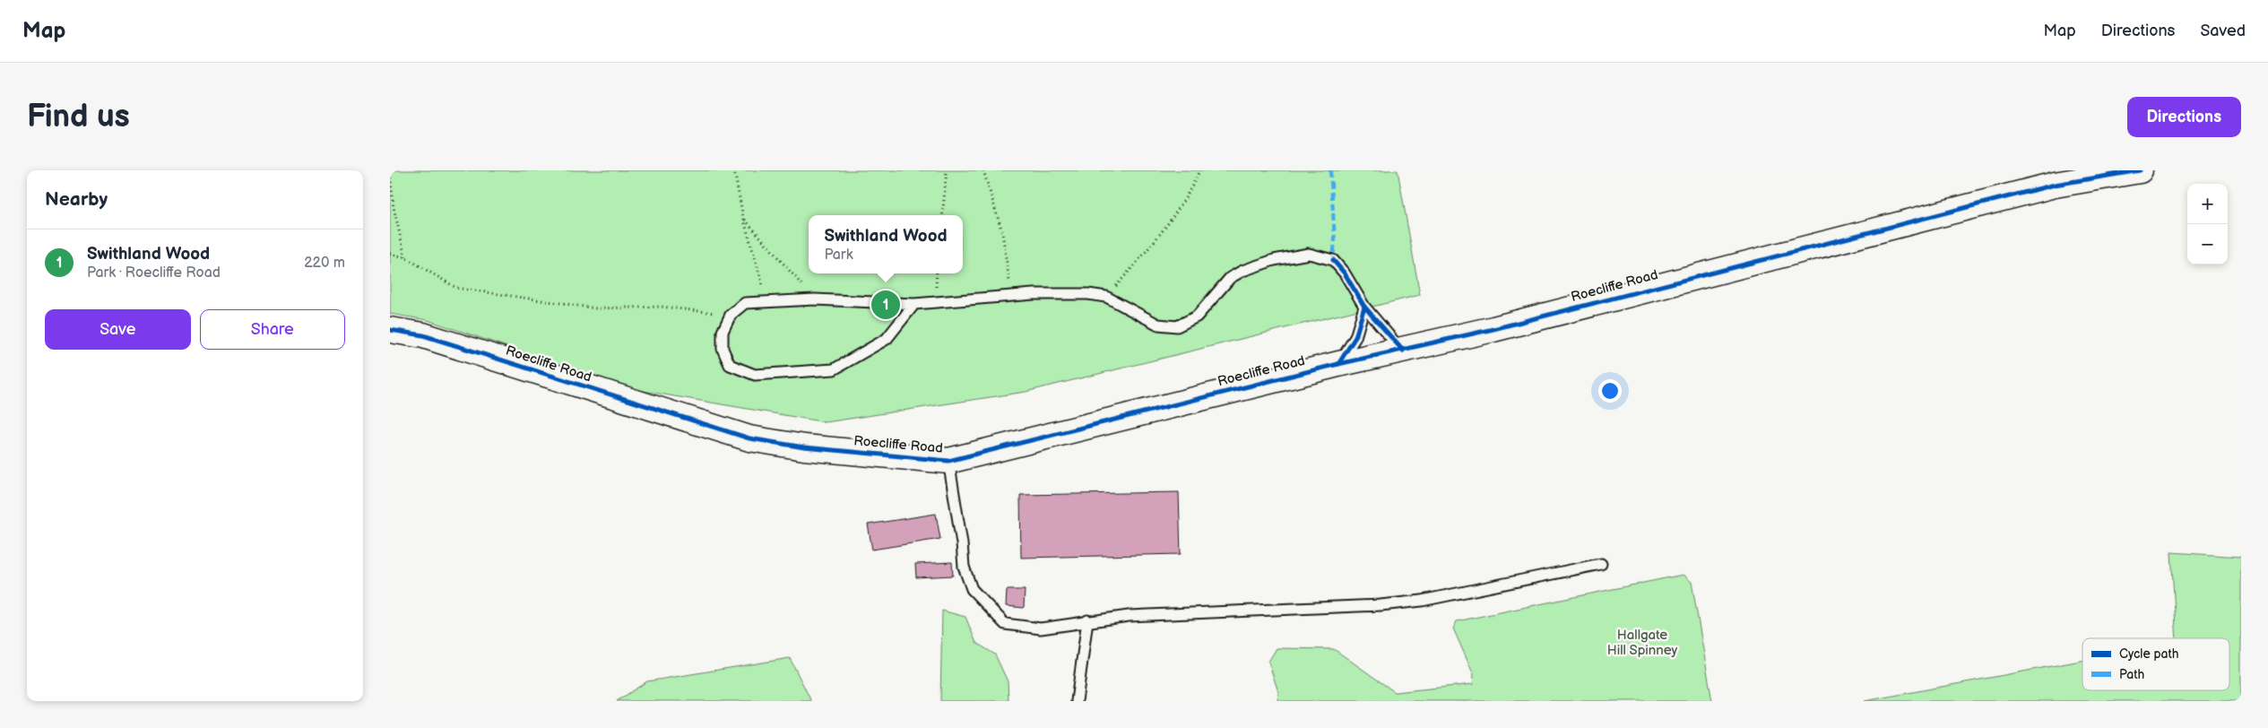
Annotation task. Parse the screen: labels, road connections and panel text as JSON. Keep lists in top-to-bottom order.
{
  "streets": {
    "street": ["Roecliffe Road"]
  },
  "parks": ["Hallgate Hill Spinney"],
  "legend": ["Cycle path", "Path"],
  "page": {
    "header": "Map",
    "nav": ["Map", "Directions", "Saved"],
    "buttons": [
      "Directions",
      ["Save", "Share"]
    ],
    "title": "Find us",
    "heading": "Nearby",
    "map_buttons": ["+", "−"],
    "popup": ["Swithland Wood", "Park"],
    "list": [
      {
        "mark": "1",
        "name": "Swithland Wood",
        "note": "Park · Roecliffe Road",
        "value": "220 m"
      }
    ],
    "pins": "1"
  }
}
